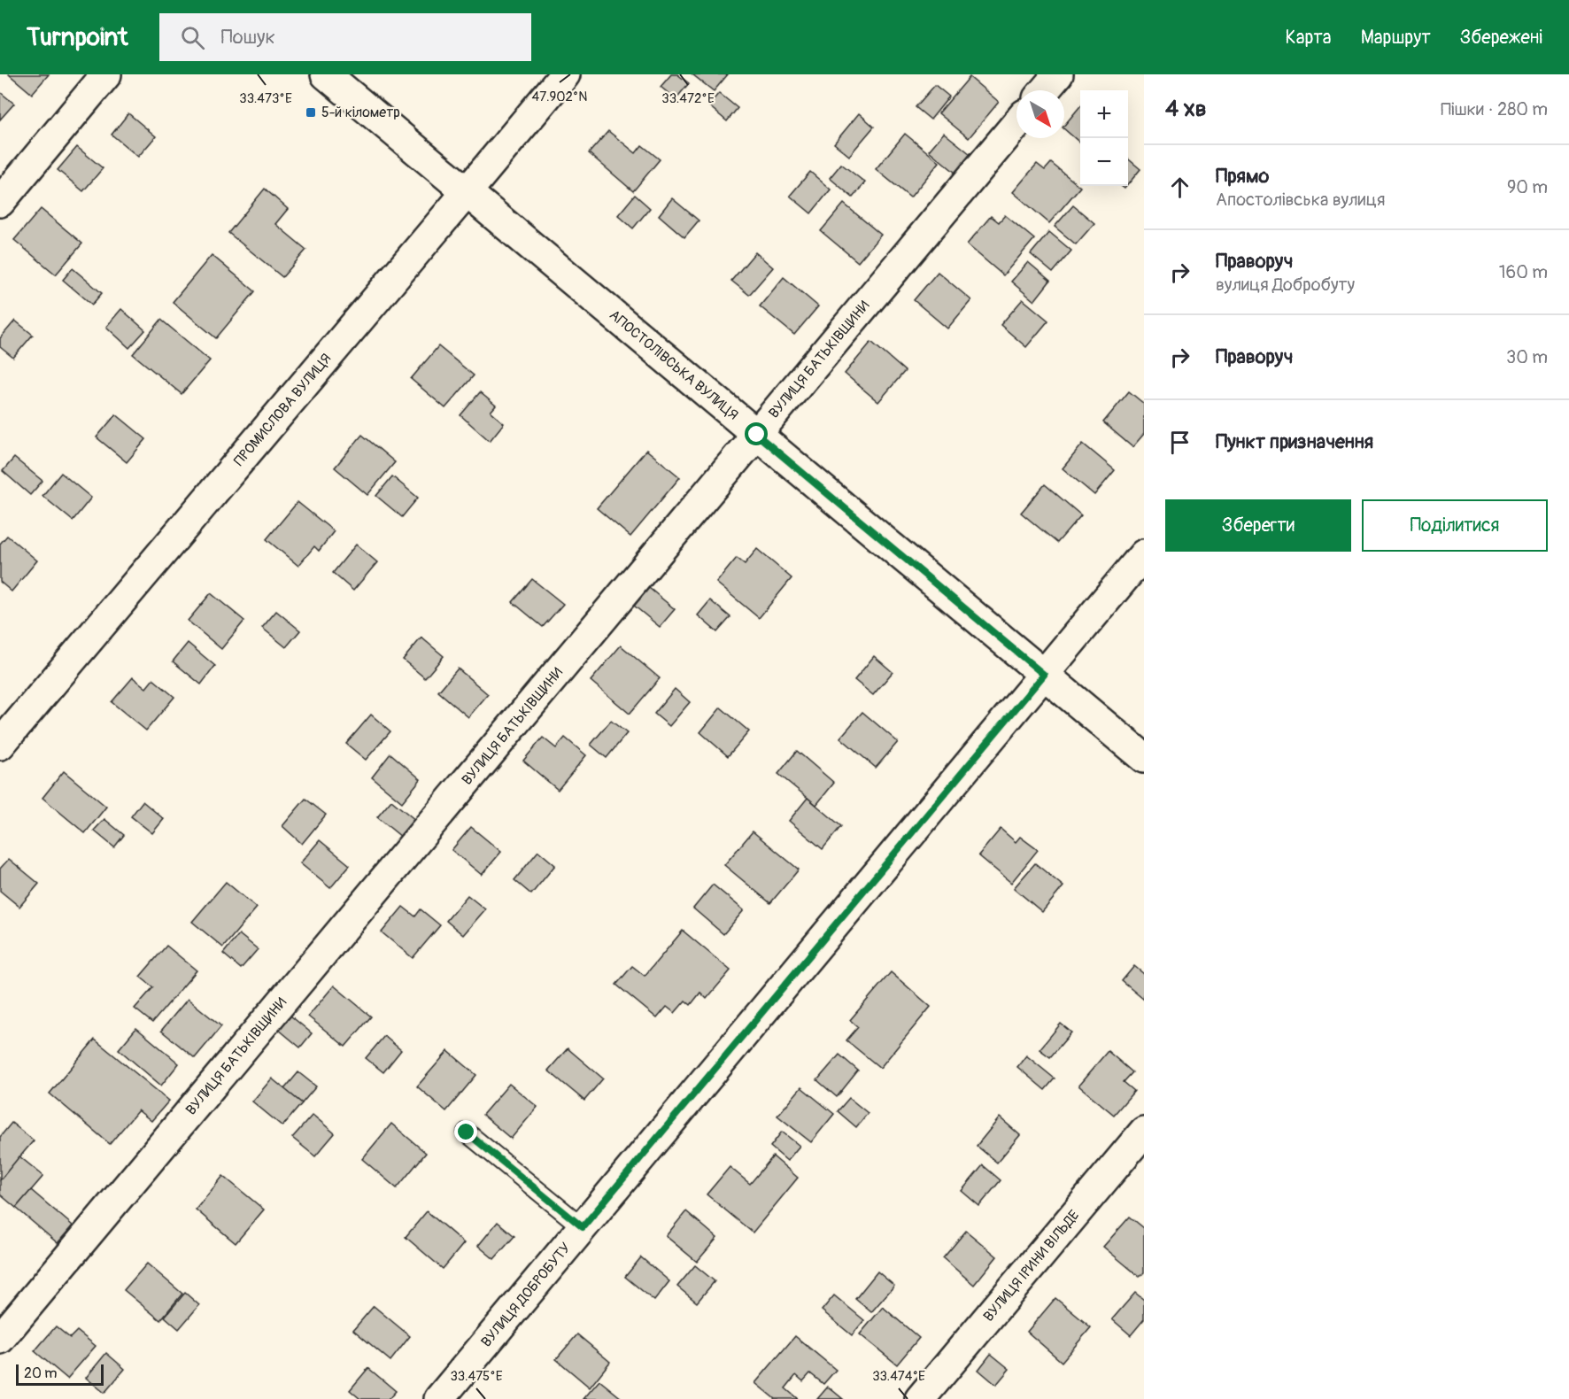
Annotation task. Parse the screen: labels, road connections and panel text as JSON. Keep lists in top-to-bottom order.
{
  "streets": {
    "street": [
      "ВУЛИЦЯ БАТЬКІВЩИНИ",
      "АПОСТОЛІВСЬКА ВУЛИЦЯ",
      "ПРОМИСЛОВА ВУЛИЦЯ",
      "ВУЛИЦЯ ІРИНИ ВІЛЬДЕ",
      "ВУЛИЦЯ ДОБРОБУТУ"
    ]
  },
  "crossings": [
    ["ВУЛИЦЯ БАТЬКІВЩИНИ", "АПОСТОЛІВСЬКА ВУЛИЦЯ"],
    ["АПОСТОЛІВСЬКА ВУЛИЦЯ", "ПРОМИСЛОВА ВУЛИЦЯ"],
    ["АПОСТОЛІВСЬКА ВУЛИЦЯ", "ВУЛИЦЯ ДОБРОБУТУ"]
  ],
  "places": {
    "transit": ["5-й кілометр"]
  },
  "scale_bar": "20 m",
  "north": "bottom right",
  "page": {
    "header": "Turnpoint",
    "search": "Пошук",
    "nav": ["Карта", "Маршрут", "Збережені"],
    "heading": ["4 хв", "Пішки · 280 m"],
    "map_buttons": ["+", "−"],
    "list": [
      ["Прямо", "Апостолівська вулиця", "90 m"],
      ["Праворуч", "вулиця Добробуту", "160 m"],
      ["Праворуч", "30 m"],
      "Пункт призначення"
    ],
    "buttons": ["Зберегти", "Поділитися"],
    "scale": "20 m"
  },
  "coordinates": [
    "47.902°N",
    "33.473°E",
    "33.472°E",
    "33.475°E",
    "33.474°E"
  ]
}
